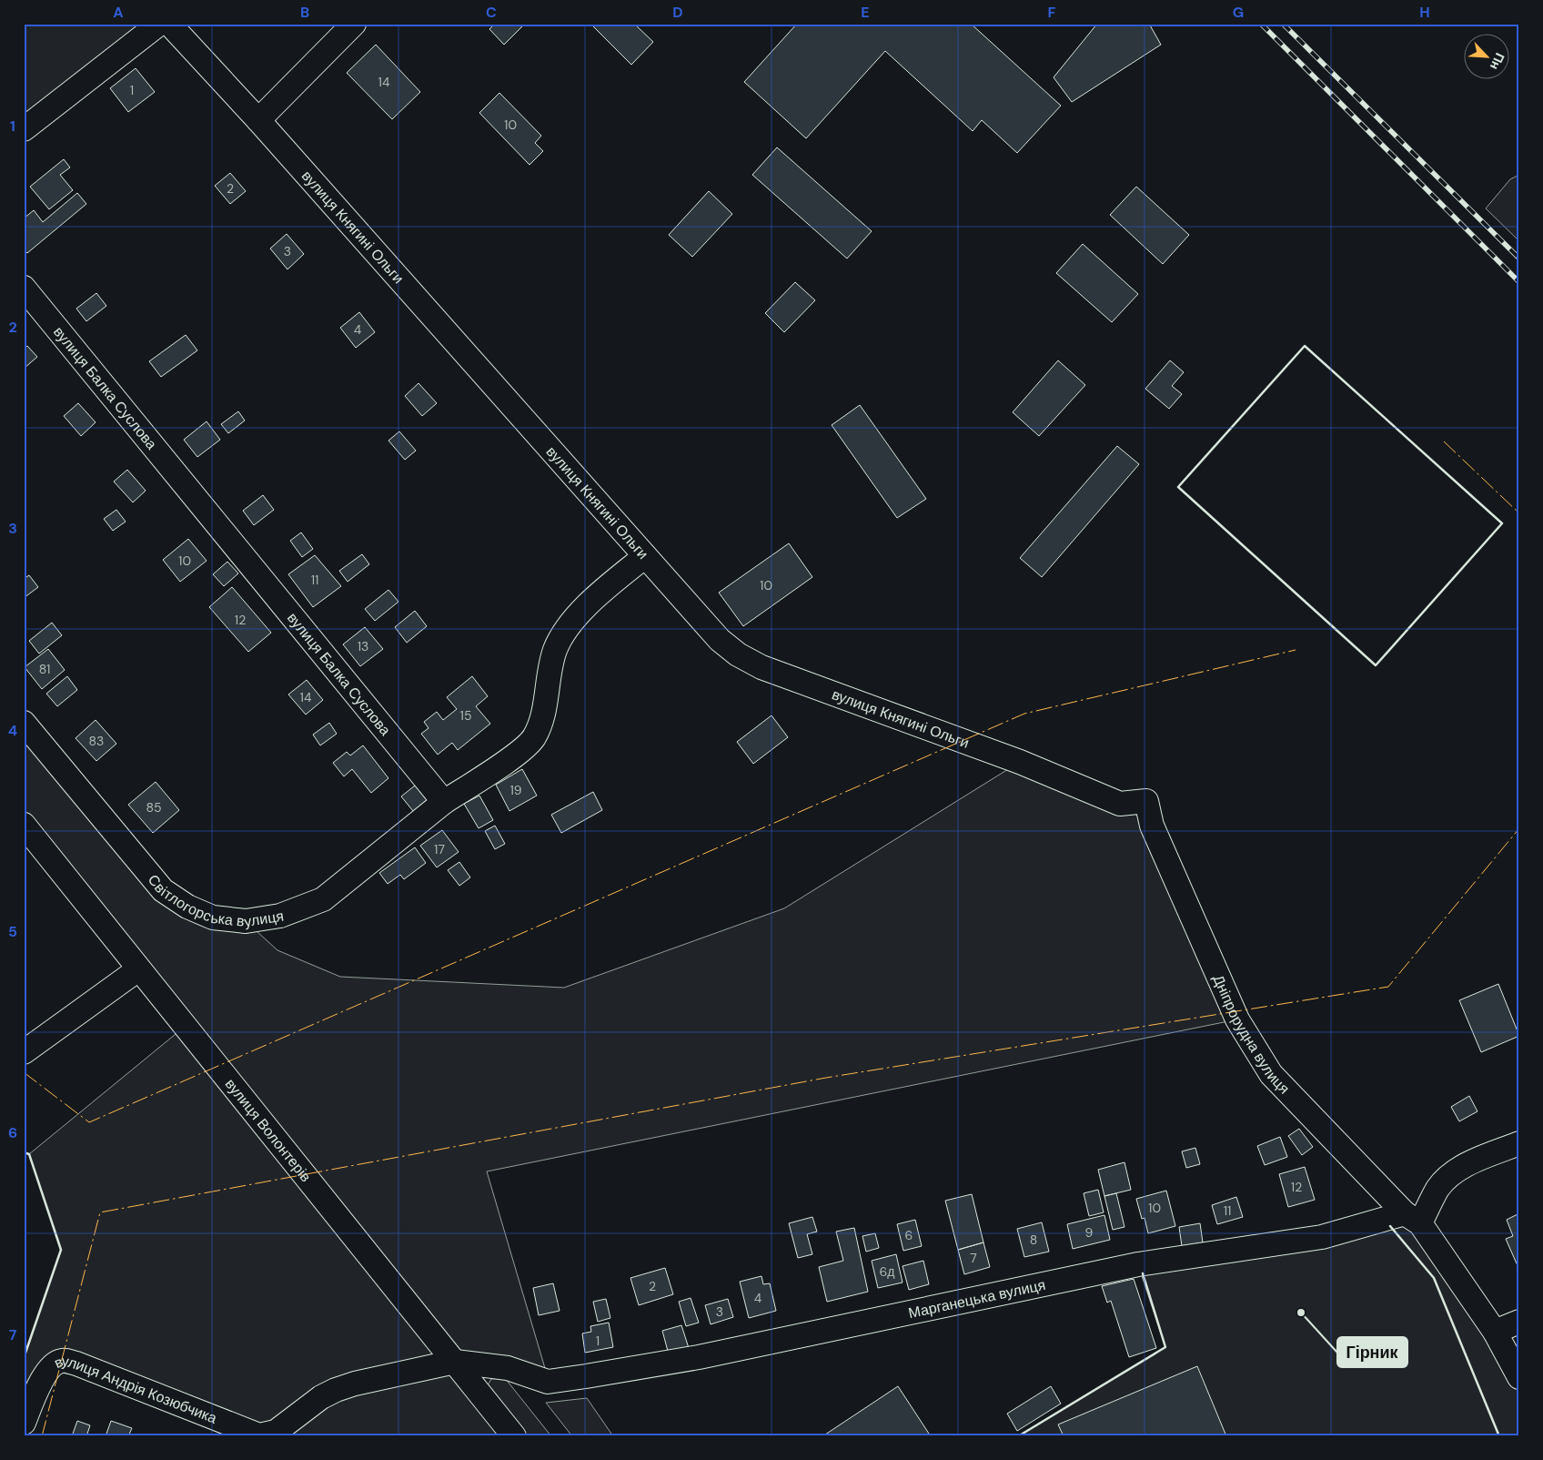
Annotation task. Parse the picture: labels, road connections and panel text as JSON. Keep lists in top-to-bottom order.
{
  "streets": {
    "street": [
      "вулиця Княгині Ольги",
      "вулиця Балка Суслова",
      "Світлогорська вулиця",
      "Дніпрорудна вулиця",
      "вулиця Волонтерів",
      "Марганецька вулиця",
      "вулиця Андрія Козюбчика"
    ]
  },
  "crossings": [
    ["вулиця Княгині Ольги", "Дніпрорудна вулиця"],
    ["вулиця Балка Суслова", "Світлогорська вулиця"],
    ["Дніпрорудна вулиця", "Марганецька вулиця"],
    ["вулиця Волонтерів", "Марганецька вулиця"],
    ["вулиця Волонтерів", "вулиця Андрія Козюбчика"],
    ["Марганецька вулиця", "вулиця Андрія Козюбчика"]
  ],
  "places": ["Гірник"],
  "house_numbers": [
    "14",
    "1",
    "10",
    "2",
    "3",
    "4",
    "10",
    "11",
    "10",
    "12",
    "13",
    "81",
    "14",
    "15",
    "83",
    "19",
    "85",
    "17",
    "12",
    "10",
    "11",
    "9",
    "6",
    "8",
    "7",
    "6д",
    "2",
    "4",
    "3",
    "1"
  ],
  "north": "bottom right",
  "grid": {
    "columns": [
      "A",
      "B",
      "C",
      "D",
      "E",
      "F",
      "G",
      "H"
    ],
    "rows": [
      "1",
      "2",
      "3",
      "4",
      "5",
      "6",
      "7"
    ]
  }
}
